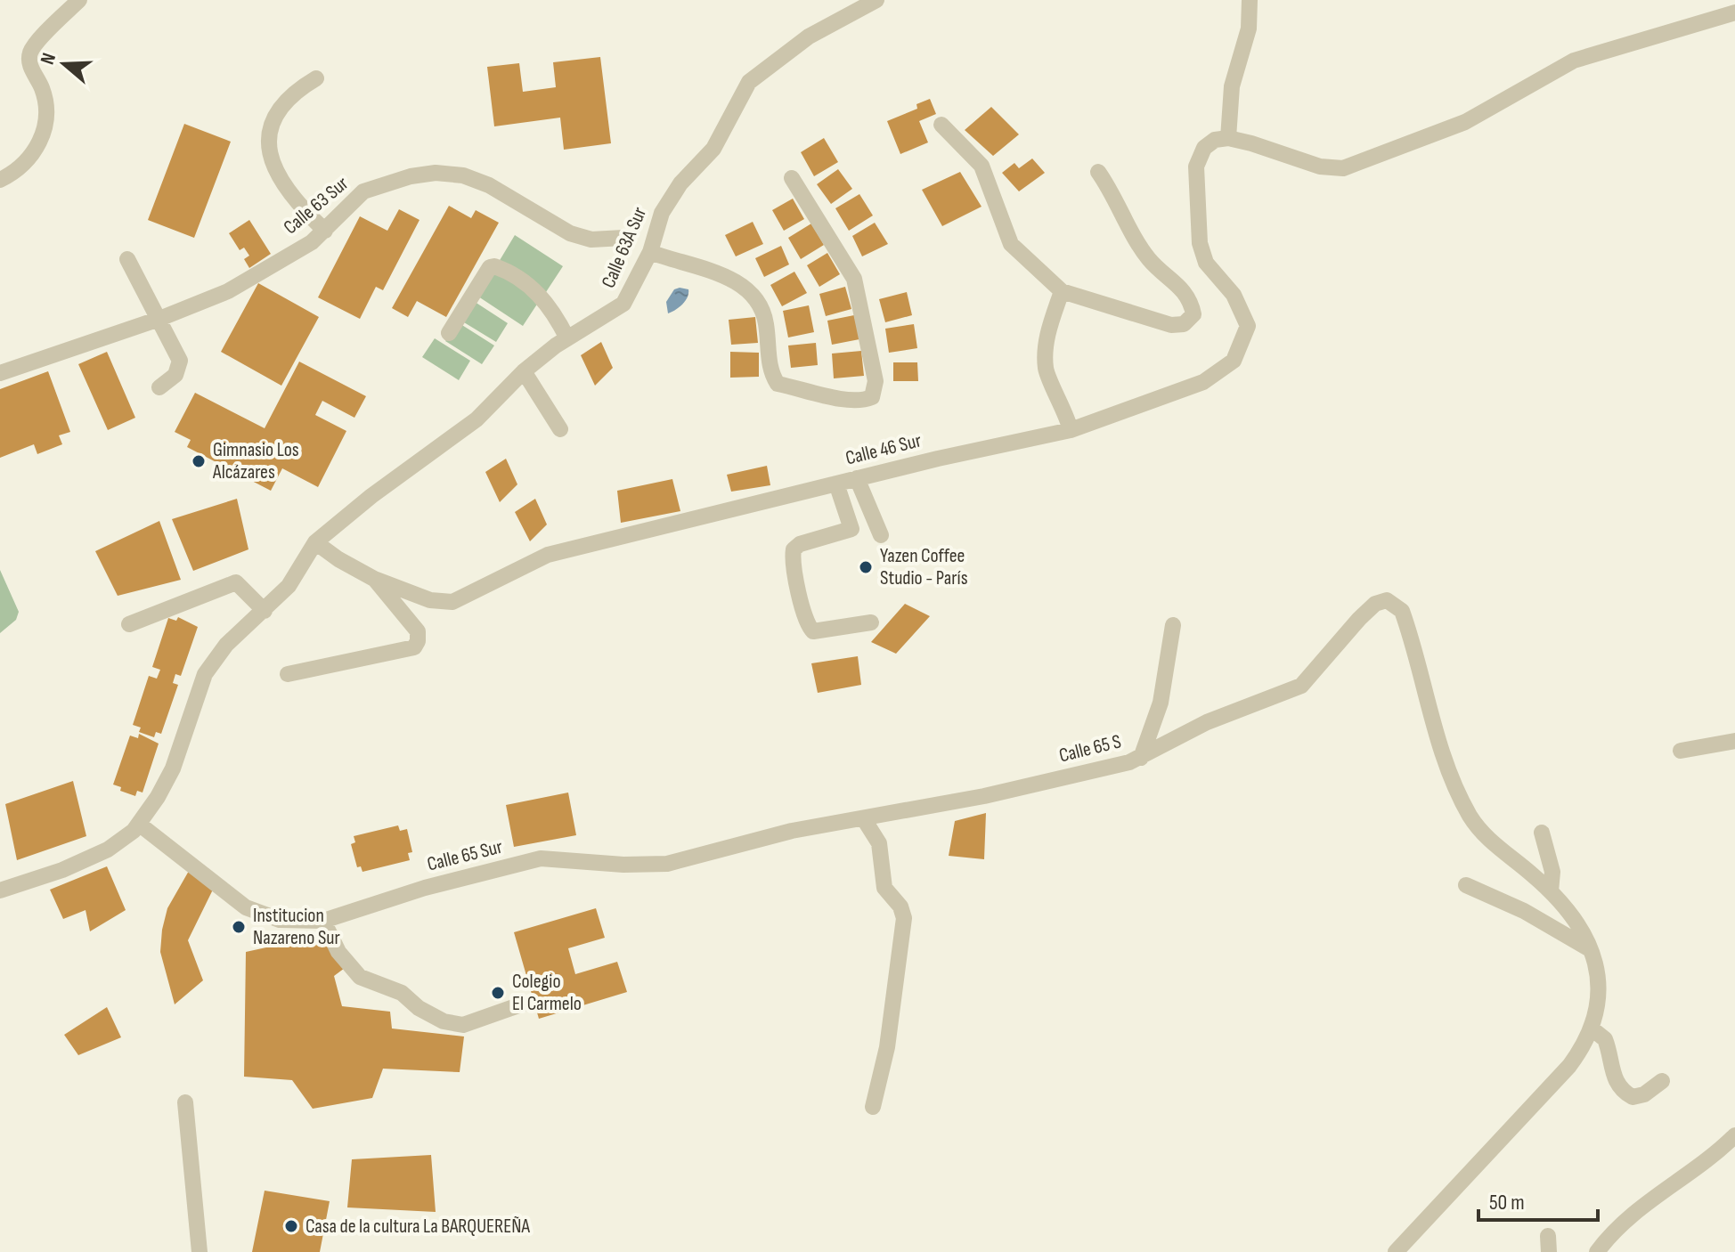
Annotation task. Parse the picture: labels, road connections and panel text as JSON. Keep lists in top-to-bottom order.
{
  "streets": {
    "street": [
      "Calle 63 Sur",
      "Calle 63A Sur",
      "Calle 46 Sur",
      "Calle 65 S",
      "Calle 65 Sur"
    ]
  },
  "crossings": [
    ["Calle 63A Sur", "Calle 46 Sur"],
    ["Calle 65 S", "Calle 65 Sur"]
  ],
  "places": [
    "Gimnasio Los Alcázares",
    "Yazen Coffee Studio - París",
    "Institucion Nazareno Sur",
    "Colegio El Carmelo",
    "Casa de la cultura La BARQUEREÑA"
  ],
  "scale_bar": "50 m",
  "north": "left"
}
